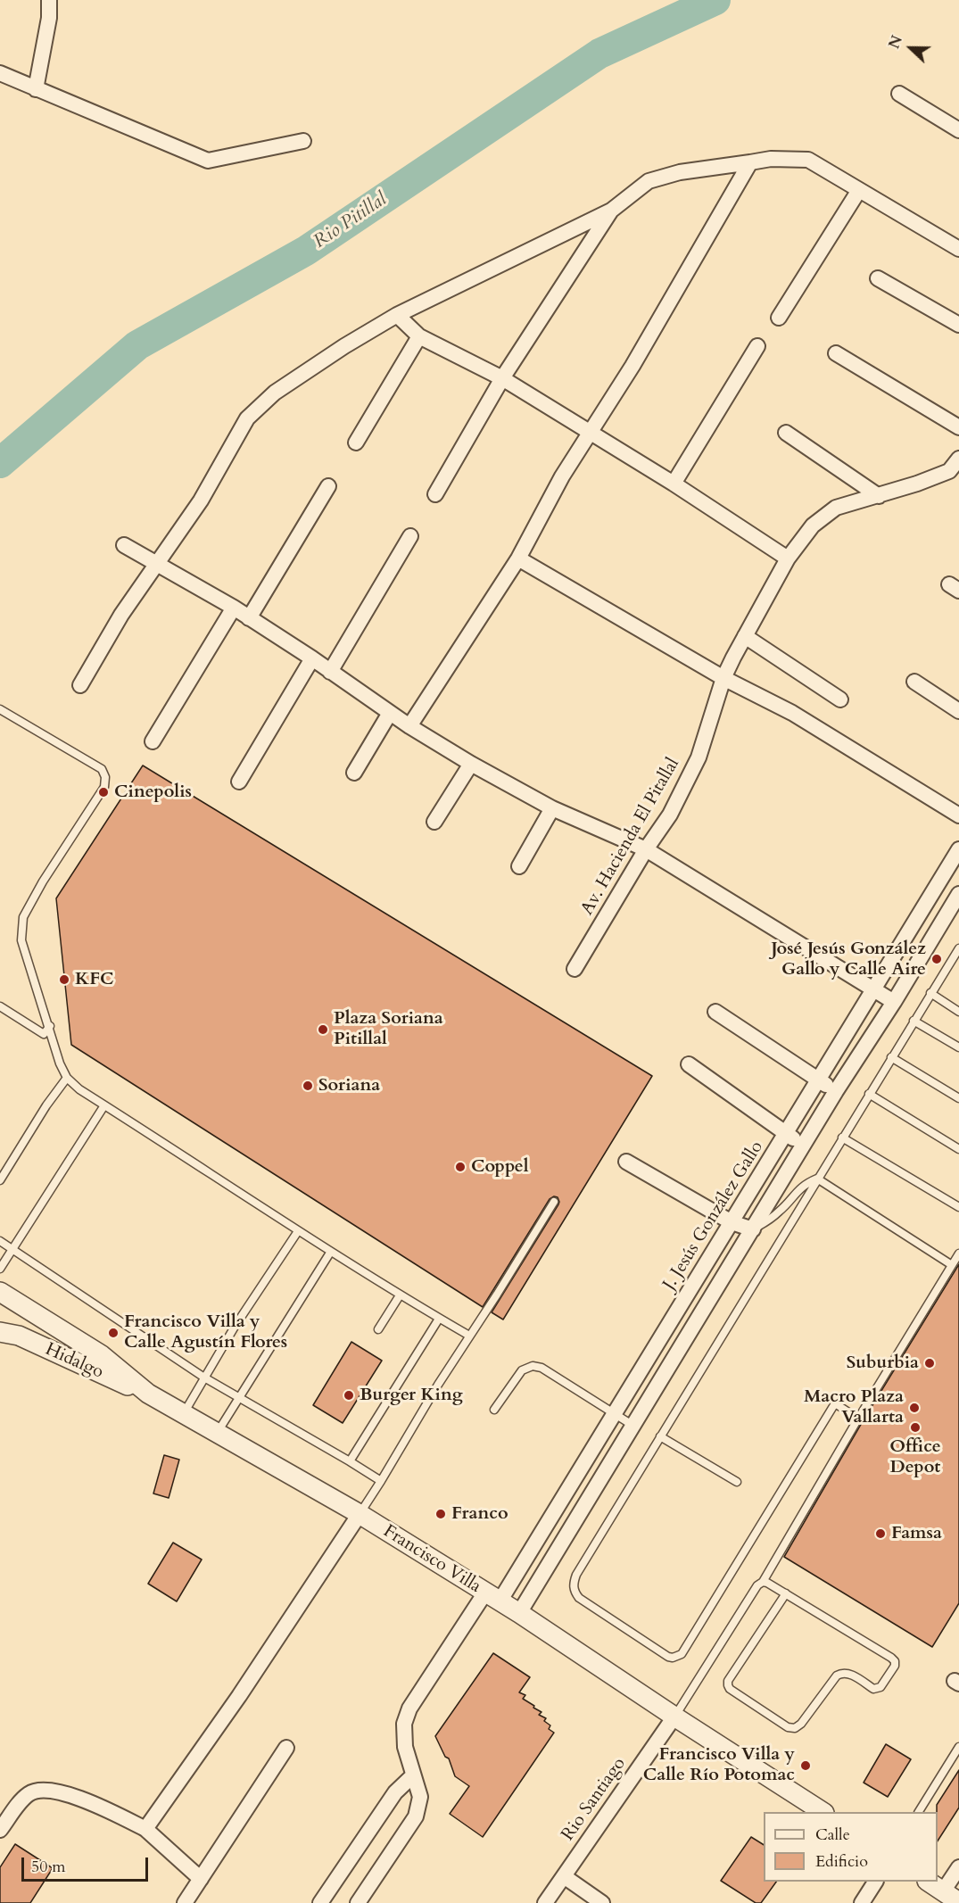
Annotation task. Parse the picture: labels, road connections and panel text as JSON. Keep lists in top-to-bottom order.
{
  "streets": {
    "street": [
      "Av. Hacienda El Pitallal",
      "J. Jesús González Gallo",
      "Hidalgo",
      "Francisco Villa",
      "Rio Santiago"
    ]
  },
  "crossings": [
    ["J. Jesús González Gallo", "Francisco Villa"],
    ["Hidalgo", "Francisco Villa"],
    ["Francisco Villa", "Rio Santiago"]
  ],
  "water": ["Rio Pitillal"],
  "places": [
    "Cinepolis",
    "José Jesús González Gallo y Calle Aire",
    "KFC",
    "Plaza Soriana Pitillal",
    "Soriana",
    "Coppel",
    "Francisco Villa y Calle Agustín Flores",
    "Suburbia",
    "Burger King",
    "Macro Plaza Vallarta",
    "Office Depot",
    "Franco",
    "Famsa",
    "Francisco Villa y Calle Río Potomac"
  ],
  "legend": ["Calle", "Edificio"],
  "scale_bar": "50 m",
  "north": "left"
}
